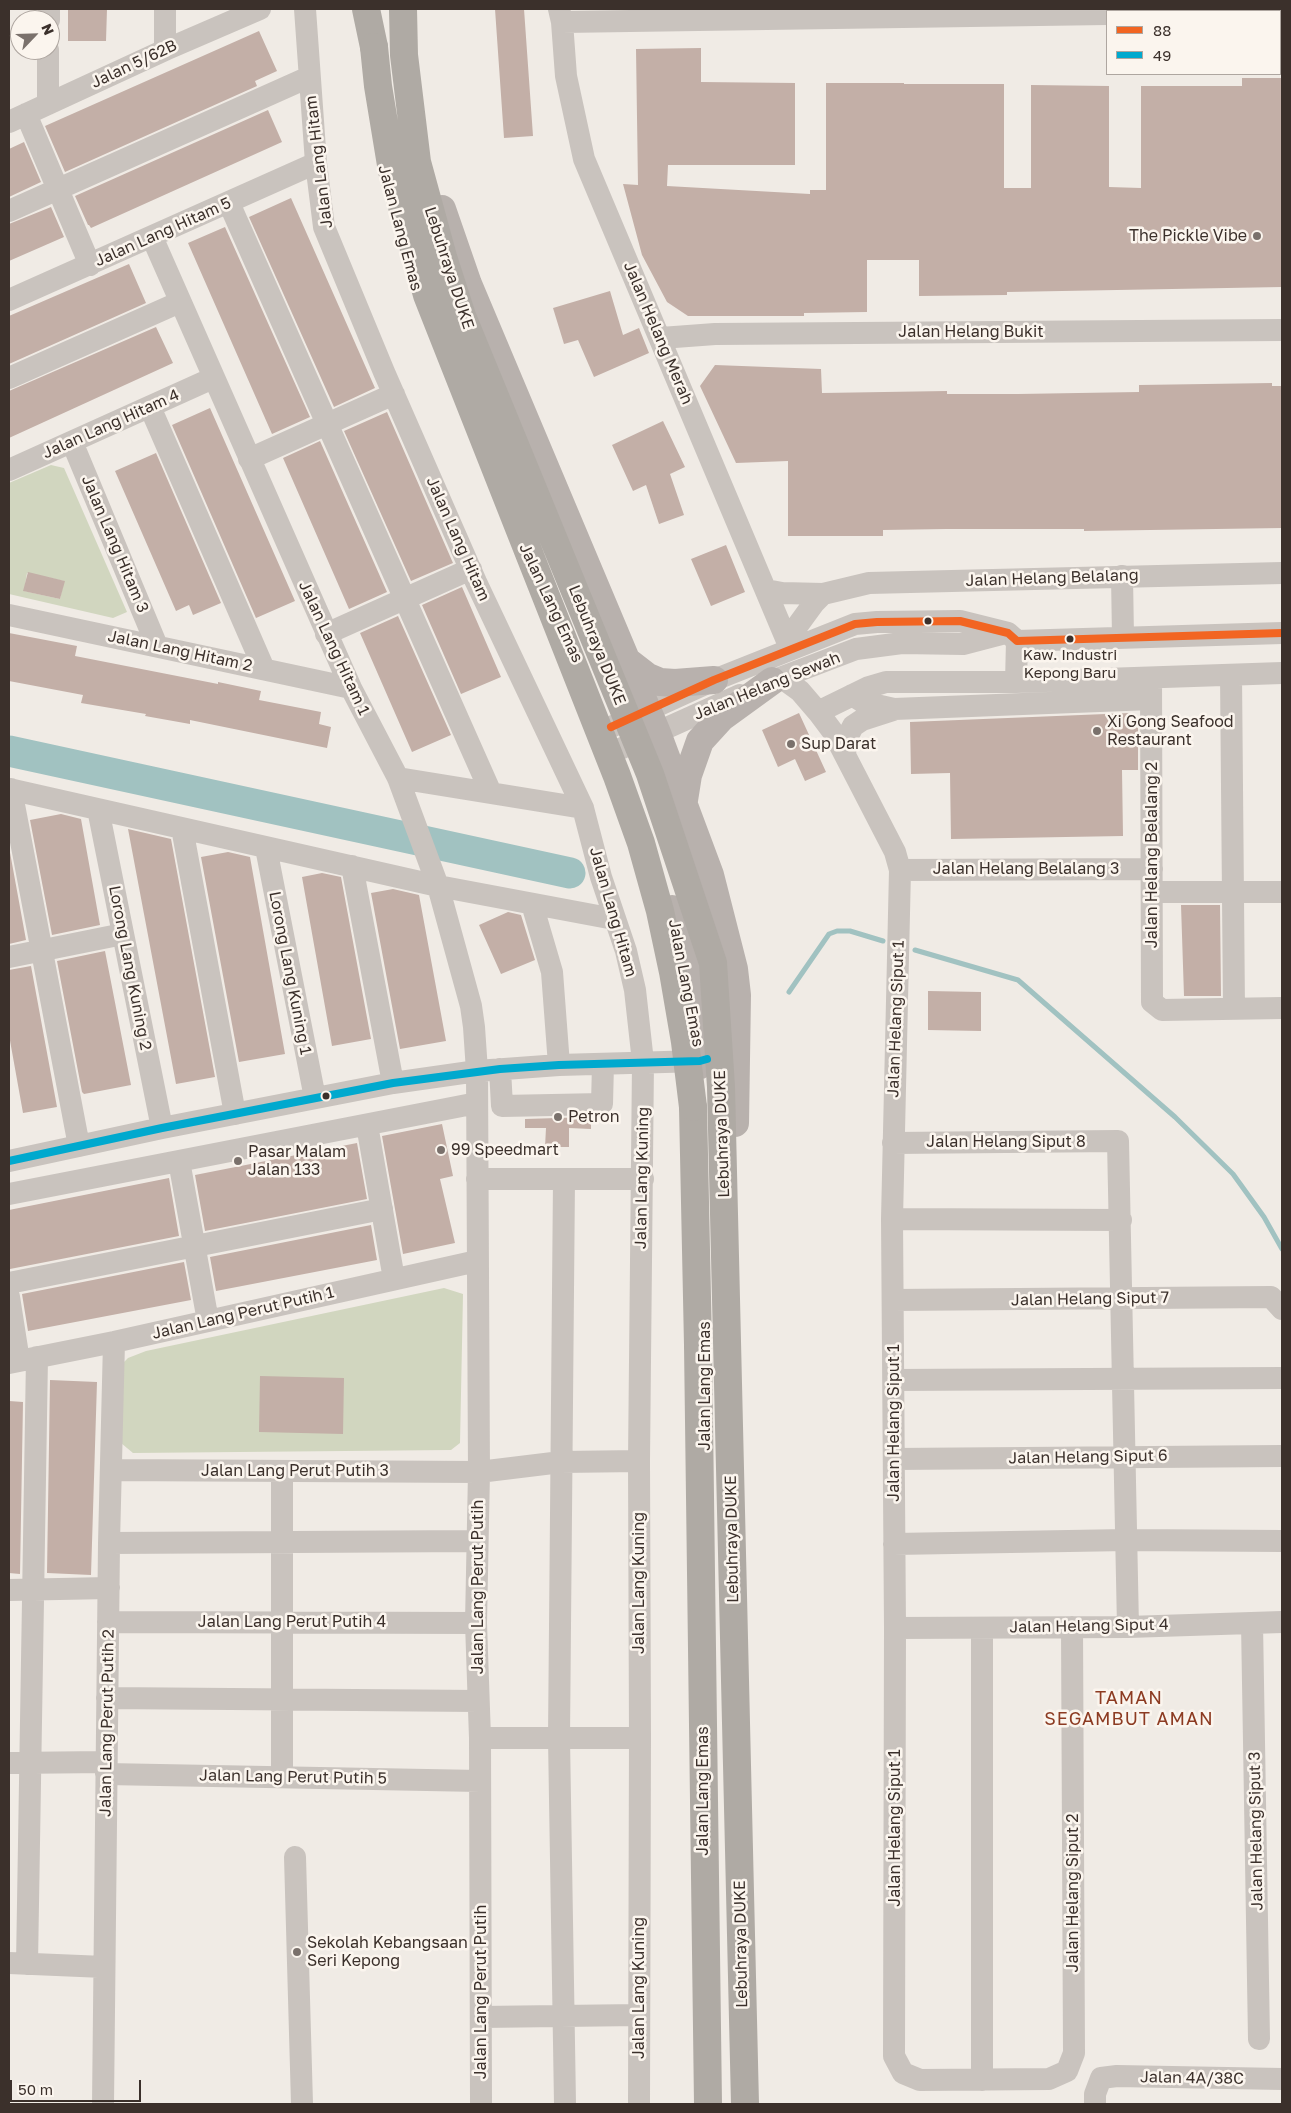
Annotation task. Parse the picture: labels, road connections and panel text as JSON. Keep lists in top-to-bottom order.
{
  "streets": {
    "highway": ["Lebuhraya DUKE"],
    "main road": ["Jalan Lang Emas"],
    "street": [
      "Jalan 5/62B",
      "Jalan Lang Hitam",
      "Jalan Lang Hitam 5",
      "Jalan Helang Bukit",
      "Jalan Helang Merah",
      "Jalan Lang Hitam 4",
      "Jalan Lang Hitam 3",
      "Jalan Helang Belalang",
      "Jalan Lang Hitam 1",
      "Jalan Lang Hitam 2",
      "Jalan Helang Sewah",
      "Jalan Helang Belalang 2",
      "Jalan Helang Belalang 3",
      "Lorong Lang Kuning 2",
      "Lorong Lang Kuning 1",
      "Jalan Helang Siput 1",
      "Jalan Helang Siput 8",
      "Jalan Lang Kuning",
      "Jalan Helang Siput 7",
      "Jalan Lang Perut Putih 1",
      "Jalan Helang Siput 6",
      "Jalan Lang Perut Putih 3",
      "Jalan Lang Perut Putih",
      "Jalan Lang Perut Putih 4",
      "Jalan Helang Siput 4",
      "Jalan Lang Perut Putih 2",
      "Jalan Lang Perut Putih 5",
      "Jalan Helang Siput 3",
      "Jalan Helang Siput 2",
      "Jalan 4A/38C"
    ]
  },
  "crossings": [
    ["Jalan Lang Hitam", "Jalan Lang Hitam 5"],
    ["Jalan Lang Hitam", "Jalan Lang Kuning"],
    ["Jalan Lang Emas", "Jalan Helang Sewah"],
    ["Jalan Lang Hitam 5", "Jalan Lang Hitam 1"],
    ["Jalan Helang Bukit", "Jalan Helang Merah"],
    ["Jalan Helang Merah", "Jalan Helang Belalang"],
    ["Jalan Helang Merah", "Jalan Helang Sewah"],
    ["Jalan Lang Hitam 4", "Jalan Lang Hitam 3"],
    ["Jalan Lang Hitam 4", "Jalan Lang Hitam 1"],
    ["Jalan Lang Hitam 3", "Jalan Lang Hitam 2"],
    ["Jalan Lang Hitam 1", "Jalan Lang Hitam 2"],
    ["Jalan Lang Hitam 1", "Jalan Lang Perut Putih"],
    ["Jalan Helang Sewah", "Jalan Helang Siput 1"],
    ["Jalan Helang Belalang 2", "Jalan Helang Belalang 3"],
    ["Jalan Helang Belalang 3", "Jalan Helang Siput 1"],
    ["Jalan Helang Siput 1", "Jalan Helang Siput 8"],
    ["Jalan Helang Siput 1", "Jalan Helang Siput 7"],
    ["Jalan Helang Siput 1", "Jalan Helang Siput 6"],
    ["Jalan Helang Siput 1", "Jalan Helang Siput 4"],
    ["Jalan Helang Siput 1", "Jalan Helang Siput 2"],
    ["Jalan Lang Kuning", "Jalan Lang Perut Putih 3"],
    ["Jalan Lang Perut Putih 1", "Jalan Lang Perut Putih"],
    ["Jalan Lang Perut Putih 1", "Jalan Lang Perut Putih 2"],
    ["Jalan Lang Perut Putih 3", "Jalan Lang Perut Putih"],
    ["Jalan Lang Perut Putih 3", "Jalan Lang Perut Putih 2"],
    ["Jalan Lang Perut Putih", "Jalan Lang Perut Putih 4"],
    ["Jalan Lang Perut Putih", "Jalan Lang Perut Putih 5"],
    ["Jalan Lang Perut Putih 4", "Jalan Lang Perut Putih 2"],
    ["Jalan Helang Siput 4", "Jalan Helang Siput 3"],
    ["Jalan Helang Siput 4", "Jalan Helang Siput 2"],
    ["Jalan Lang Perut Putih 2", "Jalan Lang Perut Putih 5"]
  ],
  "districts": ["TAMAN SEGAMBUT AMAN"],
  "places": [
    "The Pickle Vibe",
    "Kaw. Industri Kepong Baru",
    "Xi Gong Seafood Restaurant",
    "Sup Darat",
    "Petron",
    "99 Speedmart",
    "Pasar Malam Jalan 133",
    "Sekolah Kebangsaan Seri Kepong"
  ],
  "lines": ["transit line 88", "transit line 49"],
  "legend": ["88", "49"],
  "scale_bar": "50 m",
  "north": "top right"
}
